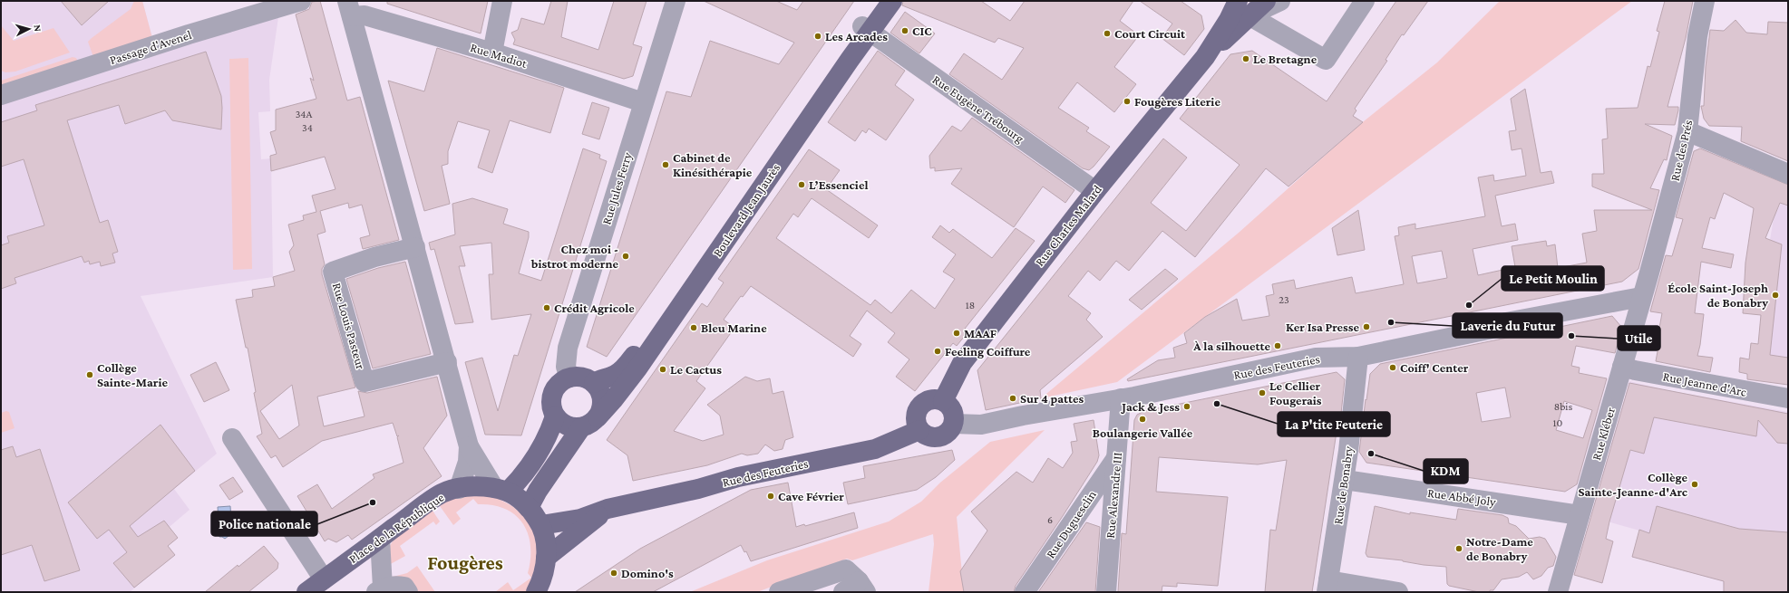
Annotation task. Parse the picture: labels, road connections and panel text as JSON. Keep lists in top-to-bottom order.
{
  "streets": {
    "main road": [
      "Boulevard Jean Jaurès",
      "Rue Charles Malard",
      "Rue des Feuteries",
      "Place de la République"
    ],
    "street": [
      "Passage d'Avenel",
      "Rue Madiot",
      "Rue Eugène Trébourg",
      "Rue des Prés",
      "Rue Jules Ferry",
      "Rue Louis Pasteur",
      "Rue Jeanne d'Arc",
      "Rue Kléber",
      "Rue de Bonabry",
      "Rue Alexandre III",
      "Rue Abbé Joly",
      "Rue Duguesclin"
    ]
  },
  "crossings": [
    ["Rue Madiot", "Rue Jules Ferry"],
    ["Rue Eugène Trébourg", "Boulevard Jean Jaurès"],
    ["Rue Eugène Trébourg", "Rue Charles Malard"],
    ["Rue des Prés", "Rue des Feuteries"],
    ["Rue des Prés", "Rue Kléber"],
    ["Rue Jules Ferry", "Boulevard Jean Jaurès"],
    ["Rue Charles Malard", "Rue des Feuteries"],
    ["Rue des Feuteries", "Rue Kléber"],
    ["Rue des Feuteries", "Rue de Bonabry"],
    ["Rue des Feuteries", "Rue Alexandre III"],
    ["Rue Jeanne d'Arc", "Rue Kléber"],
    ["Rue Kléber", "Rue Abbé Joly"],
    ["Rue de Bonabry", "Rue Abbé Joly"],
    ["Rue Alexandre III", "Rue Duguesclin"]
  ],
  "districts": ["Fougères"],
  "places": [
    "CIC",
    "Court Circuit",
    "Les Arcades",
    "Le Bretagne",
    "Fougères Literie",
    "Cabinet de Kinésithérapie",
    "L’Essenciel",
    "Chez moi - bistrot moderne",
    "École Saint-Joseph de Bonabry",
    "Le Petit Moulin",
    "Crédit Agricole",
    "Laverie du Futur",
    "Ker Isa Presse",
    "Bleu Marine",
    "MAAF",
    "Utile",
    "À la silhouette",
    "Feeling Coiffure",
    "Coiff' Center",
    "Le Cactus",
    "Collège Sainte-Marie",
    "Le Cellier Fougerais",
    "Sur 4 pattes",
    "La P'tite Feuterie",
    "Jack & Jess",
    "Boulangerie Vallée",
    "KDM",
    "Collège Sainte-Jeanne-d'Arc",
    "Cave Février",
    "Police nationale",
    "Notre-Dame de Bonabry",
    "Domino's"
  ],
  "house_numbers": [
    "34A",
    "34",
    "23",
    "18",
    "8bis",
    "10",
    "6"
  ],
  "north": "right"
}
